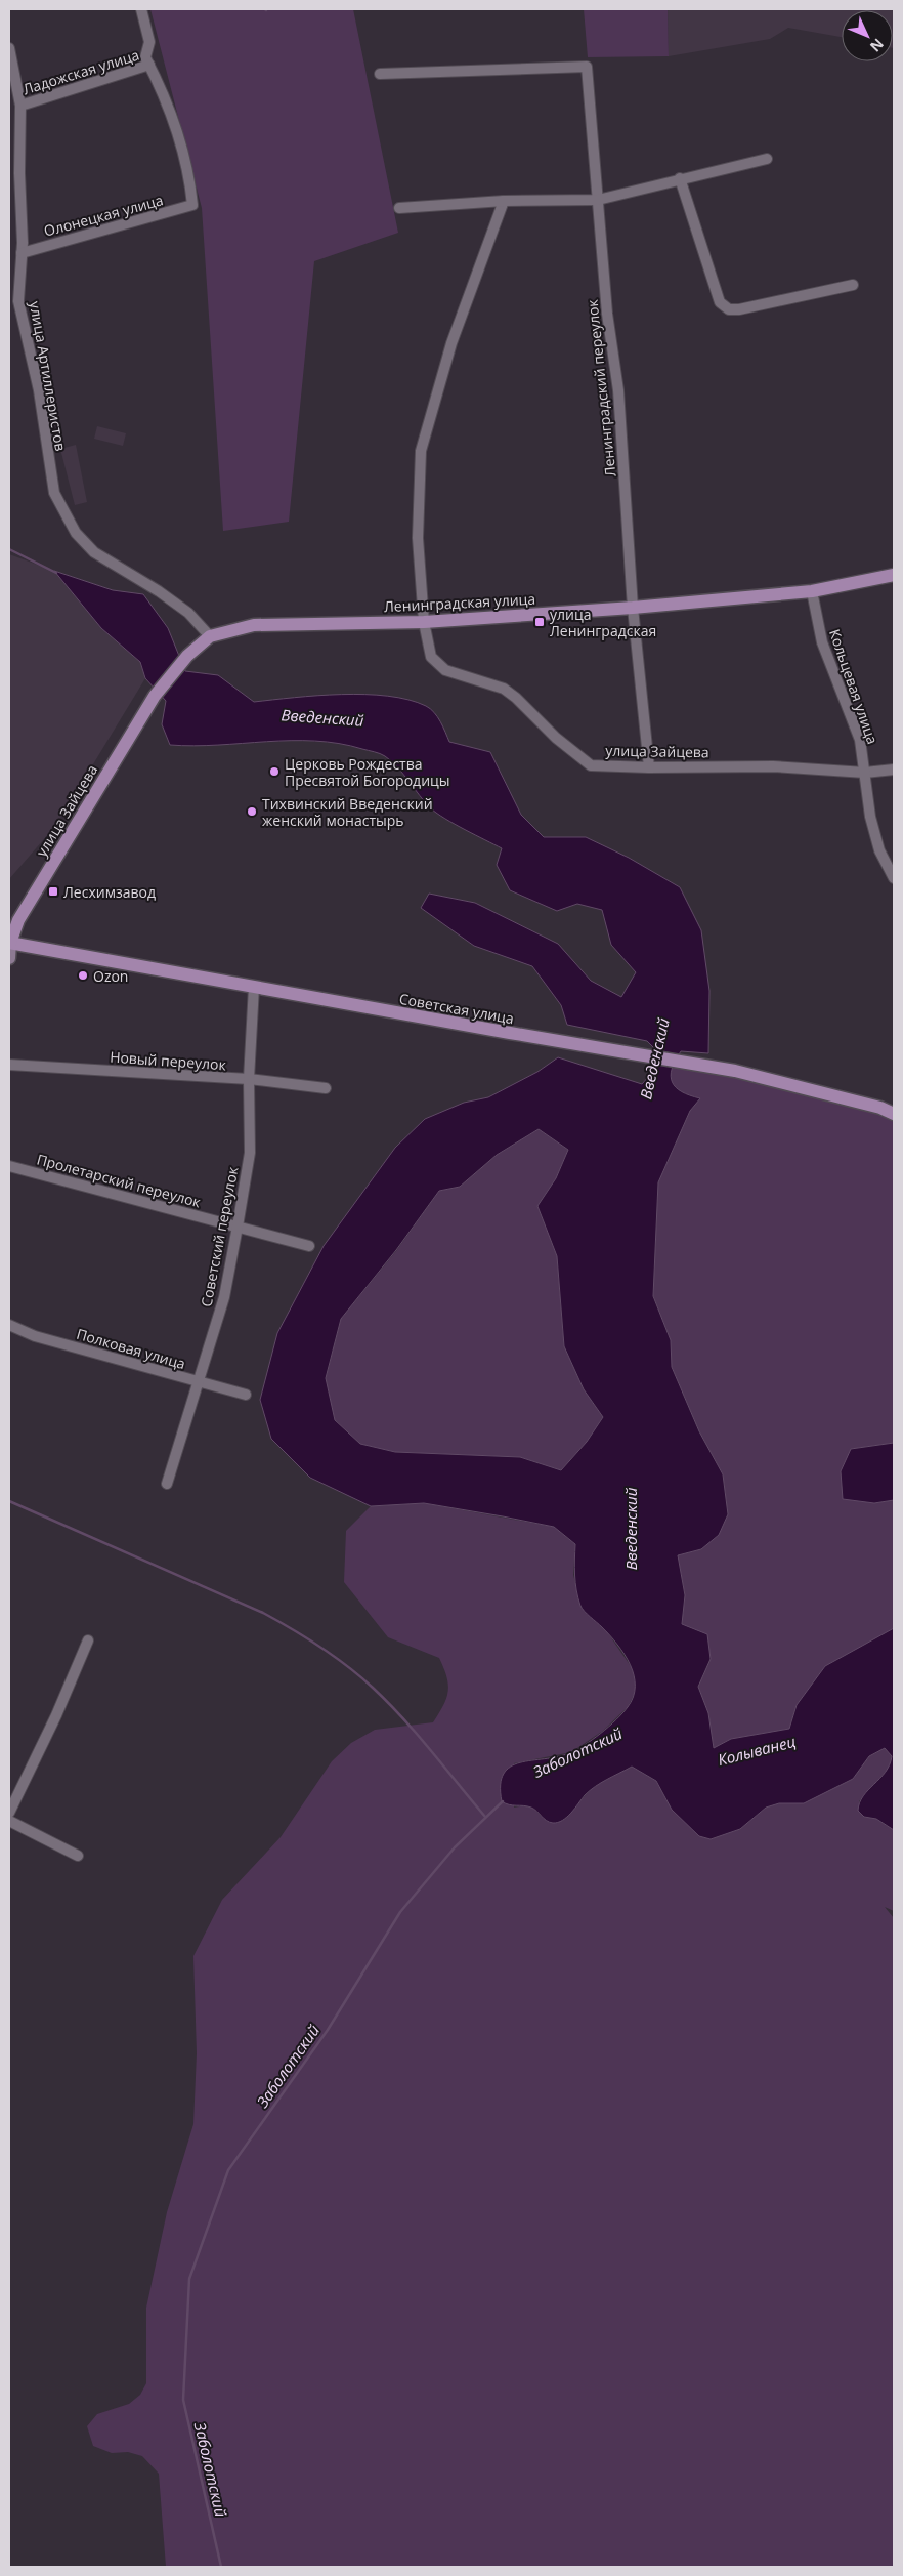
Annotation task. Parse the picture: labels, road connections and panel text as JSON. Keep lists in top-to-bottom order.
{
  "streets": {
    "main road": ["Ленинградская улица", "улица Зайцева", "Советская улица"],
    "street": [
      "Ладожская улица",
      "Олонецкая улица",
      "улица Артиллеристов",
      "Ленинградский переулок",
      "Кольцевая улица",
      "Новый переулок",
      "Пролетарский переулок",
      "Советский переулок",
      "Полковая улица"
    ]
  },
  "crossings": [
    ["Ладожская улица", "Олонецкая улица"],
    ["Ладожская улица", "улица Артиллеристов"],
    ["Олонецкая улица", "улица Артиллеристов"],
    ["улица Артиллеристов", "Ленинградская улица"],
    ["Ленинградский переулок", "Ленинградская улица"],
    ["Ленинградский переулок", "улица Зайцева"],
    ["Ленинградская улица", "Кольцевая улица"],
    ["Ленинградская улица", "улица Зайцева"],
    ["Кольцевая улица", "улица Зайцева"],
    ["улица Зайцева", "Советская улица"],
    ["Советская улица", "Советский переулок"],
    ["Новый переулок", "Советский переулок"],
    ["Пролетарский переулок", "Советский переулок"],
    ["Советский переулок", "Полковая улица"]
  ],
  "water": ["Введенский", "Колыванец", "Заболотский"],
  "places": {
    "transit": ["улица Ленинградская", "Лесхимзавод"],
    "other": ["Церковь Рождества Пресвятой Богородицы", "Тихвинский Введенский женский монастырь", "Ozon"]
  },
  "north": "bottom right"
}
